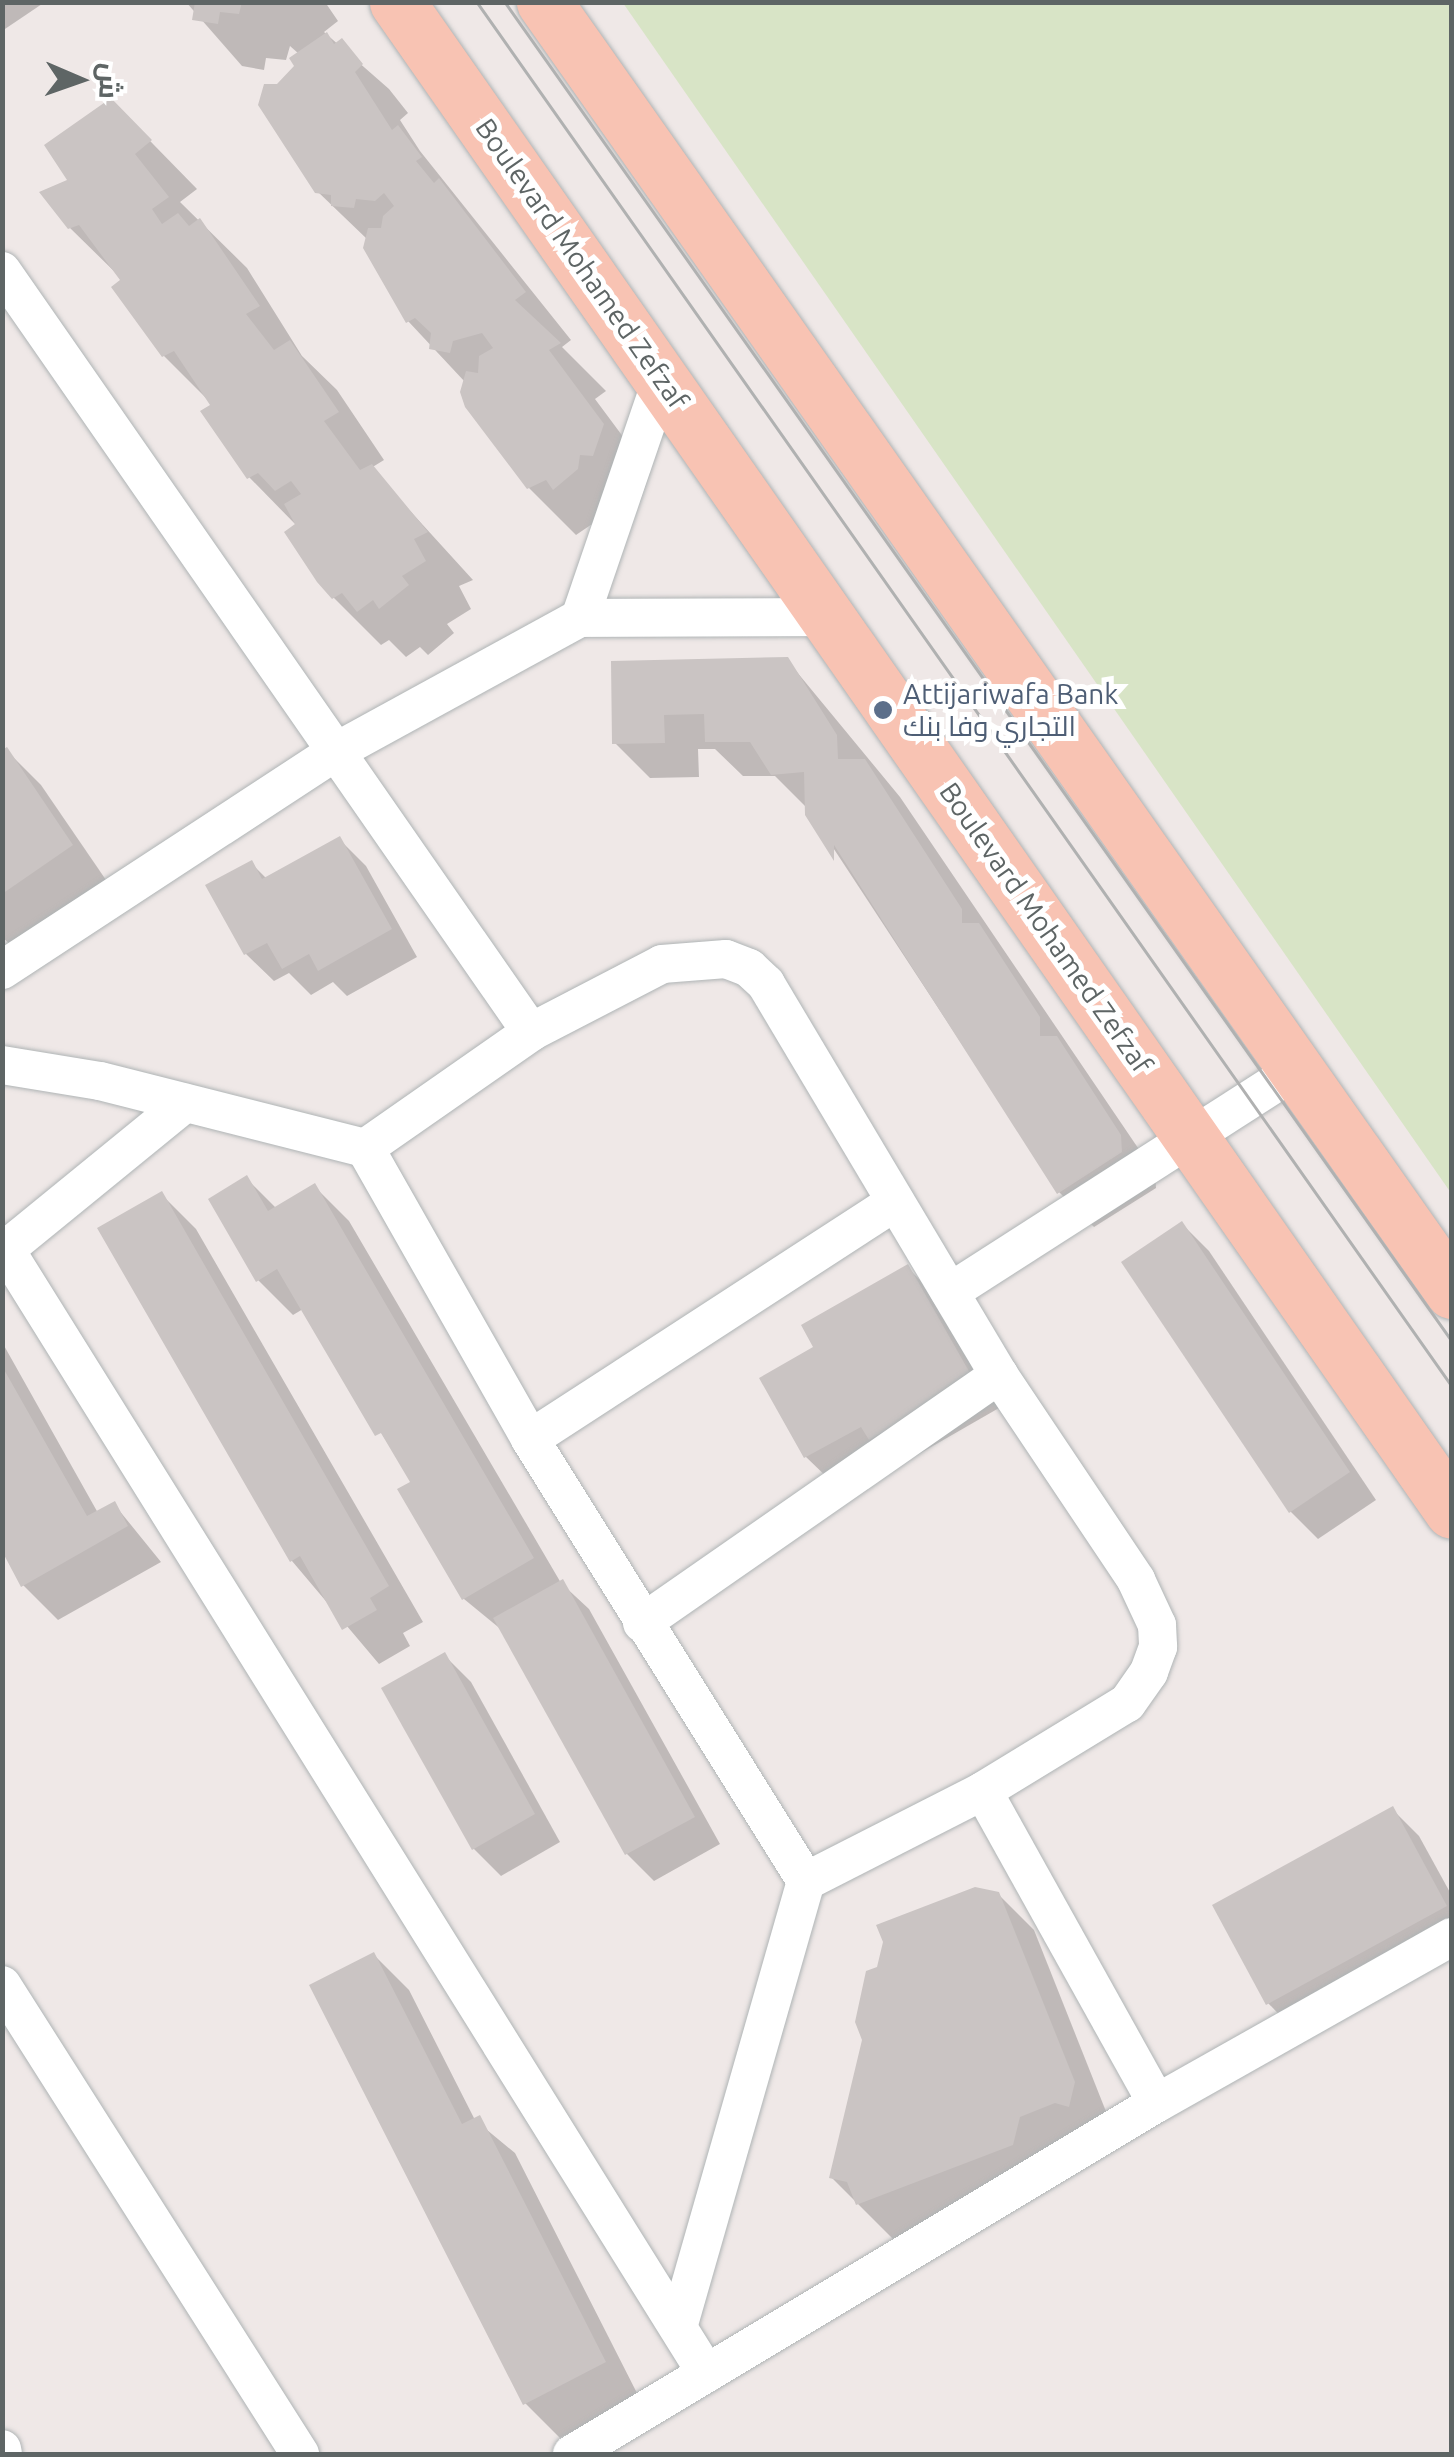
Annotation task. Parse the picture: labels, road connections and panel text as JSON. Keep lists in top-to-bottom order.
{
  "streets": {
    "main road": ["Boulevard Mohamed Zefzaf"]
  },
  "places": ["Attijariwafa Bank التجاري وفا بنك"],
  "north": "right"
}
